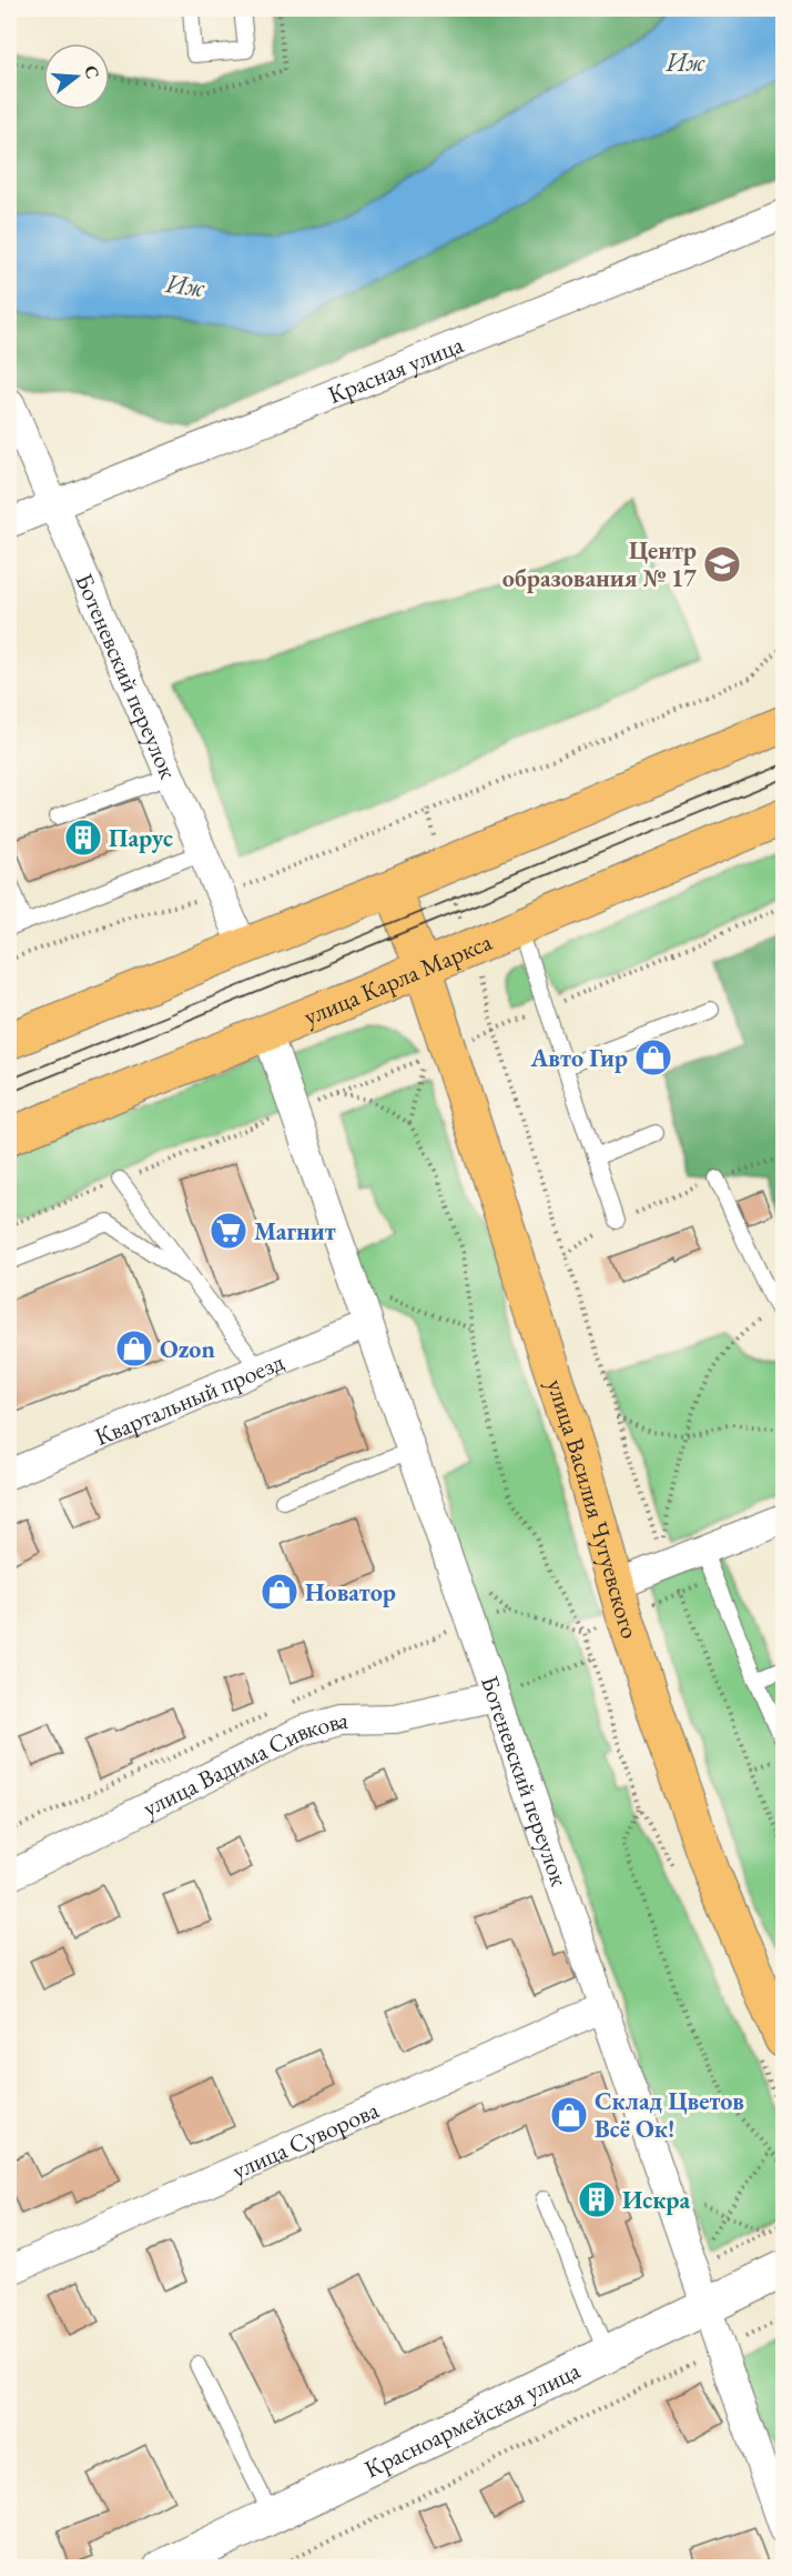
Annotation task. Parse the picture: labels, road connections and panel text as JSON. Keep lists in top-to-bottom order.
{
  "streets": {
    "main road": ["улица Карла Маркса", "улица Василия Чугуевского"],
    "street": [
      "Красная улица",
      "Ботеневский переулок",
      "Квартальный проезд",
      "улица Вадима Сивкова",
      "улица Суворова",
      "Красноармейская улица"
    ]
  },
  "crossings": [
    ["Красная улица", "Ботеневский переулок"],
    ["Ботеневский переулок", "улица Карла Маркса"],
    ["Ботеневский переулок", "Квартальный проезд"],
    ["Ботеневский переулок", "улица Вадима Сивкова"],
    ["Ботеневский переулок", "улица Суворова"],
    ["Ботеневский переулок", "Красноармейская улица"],
    ["улица Карла Маркса", "улица Василия Чугуевского"]
  ],
  "water": ["Иж"],
  "places": {
    "school or university": ["Центр образования № 17"],
    "building": ["Парус", "Искра"],
    "shop": [
      "Авто Гир",
      "Ozon",
      "Новатор",
      "Склад Цветов Всё Ок!"
    ],
    "supermarket": ["Магнит"]
  },
  "north": "right"
}
